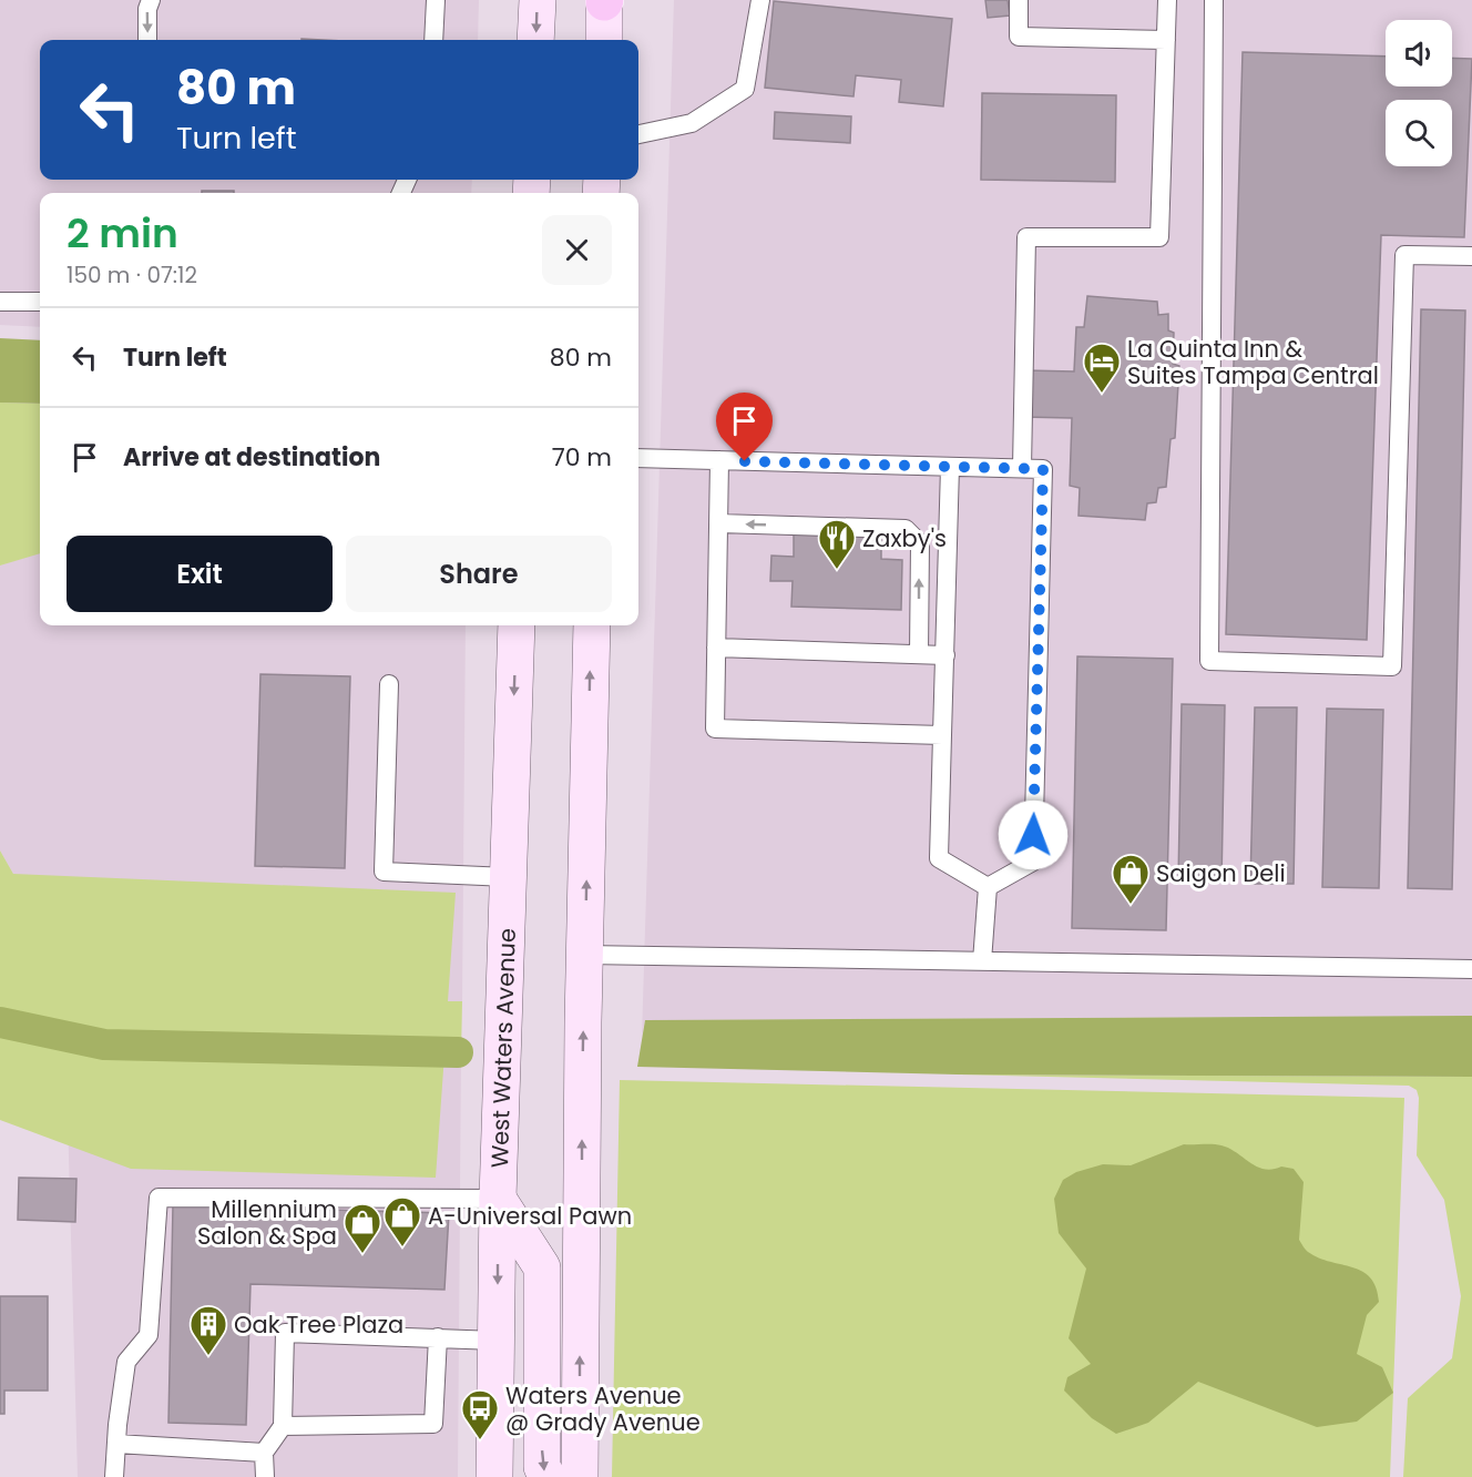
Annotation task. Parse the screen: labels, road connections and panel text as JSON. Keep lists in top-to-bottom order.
{
  "streets": {
    "main road": ["West Waters Avenue"]
  },
  "places": {
    "hotel": ["La Quinta Inn & Suites Tampa Central"],
    "restaurant": ["Zaxby's"],
    "shop": ["Saigon Deli", "A-Universal Pawn", "Millennium Salon & Spa"],
    "building": ["Oak Tree Plaza"],
    "bus stop": ["Waters Avenue @ Grady Avenue"]
  },
  "page": {
    "turn": ["80 m", "Turn left"],
    "heading": ["2 min", "150 m · 07:12"],
    "list": [
      {
        "name": "Turn left",
        "value": "80 m"
      },
      {
        "name": "Arrive at destination",
        "value": "70 m"
      }
    ],
    "buttons": ["Exit", "Share"]
  }
}
